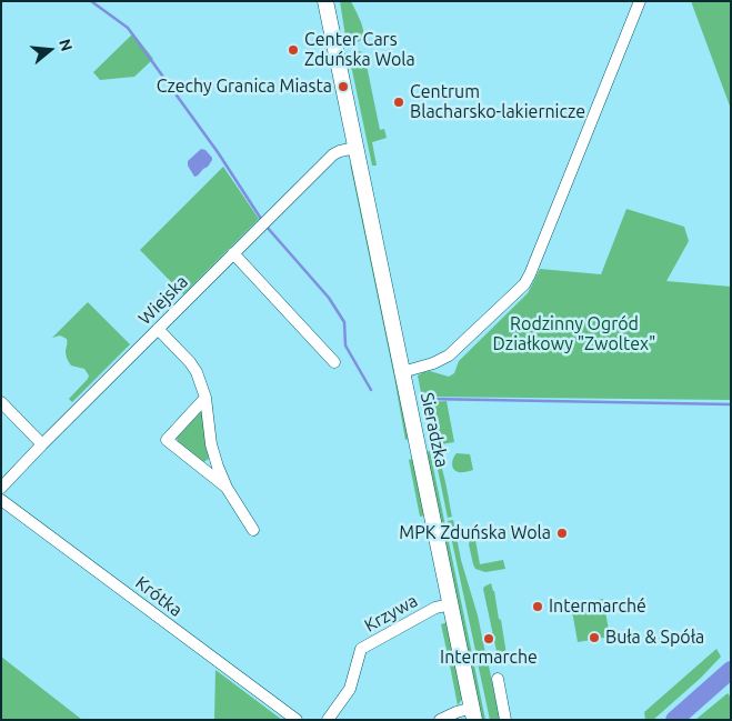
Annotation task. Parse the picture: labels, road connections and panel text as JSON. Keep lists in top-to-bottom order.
{
  "streets": {
    "main road": ["Sieradzka"],
    "street": ["Wiejska", "Krótka", "Krzywa"]
  },
  "crossings": [
    ["Wiejska", "Sieradzka"],
    ["Sieradzka", "Krzywa"]
  ],
  "parks": ["Rodzinny Ogród Działkowy \"Zwoltex\""],
  "places": [
    "Center Cars Zduńska Wola",
    "Czechy Granica Miasta",
    "Centrum Blacharsko-lakiernicze",
    "MPK Zduńska Wola",
    "Intermarché",
    "Buła & Spóła",
    "Intermarche"
  ],
  "north": "right"
}
